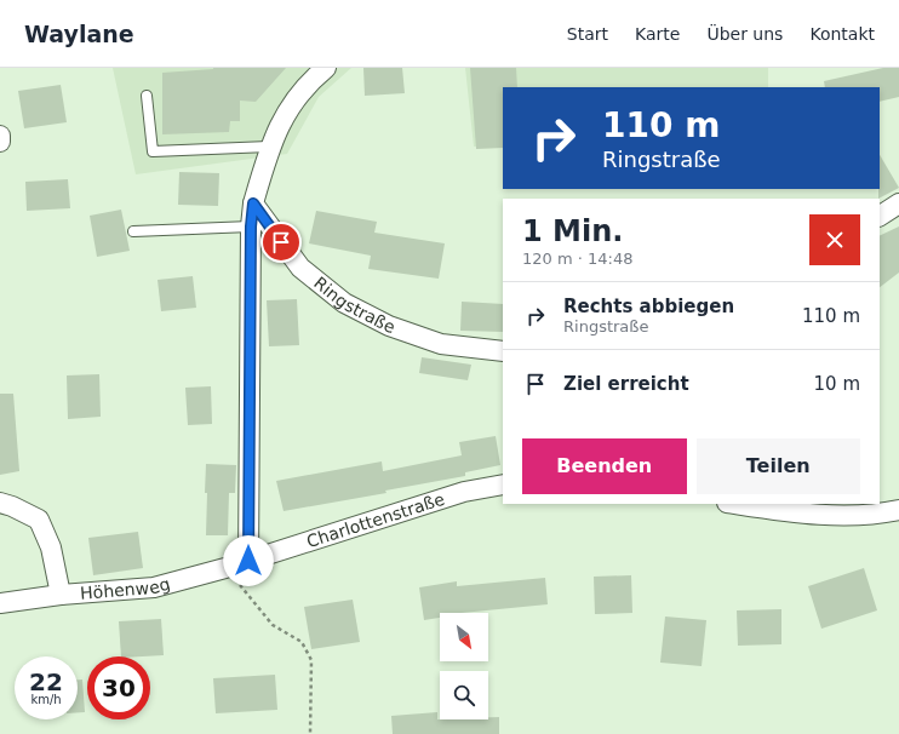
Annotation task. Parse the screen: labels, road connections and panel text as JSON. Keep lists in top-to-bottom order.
{
  "streets": {
    "street": ["Ringstraße", "Charlottenstraße", "Höhenweg"]
  },
  "crossings": [
    ["Charlottenstraße", "Höhenweg"]
  ],
  "north": "bottom right",
  "page": {
    "header": "Waylane",
    "nav": [
      "Start",
      "Karte",
      "Über uns",
      "Kontakt"
    ],
    "turn": ["110 m", "Ringstraße"],
    "heading": ["1 Min.", "120 m · 14:48"],
    "list": [
      {
        "name": "Rechts abbiegen",
        "note": "Ringstraße",
        "value": "110 m"
      },
      {
        "name": "Ziel erreicht",
        "value": "10 m"
      }
    ],
    "buttons": ["Beenden", "Teilen"],
    "speed": "22 km/h",
    "limit": "30"
  }
}
